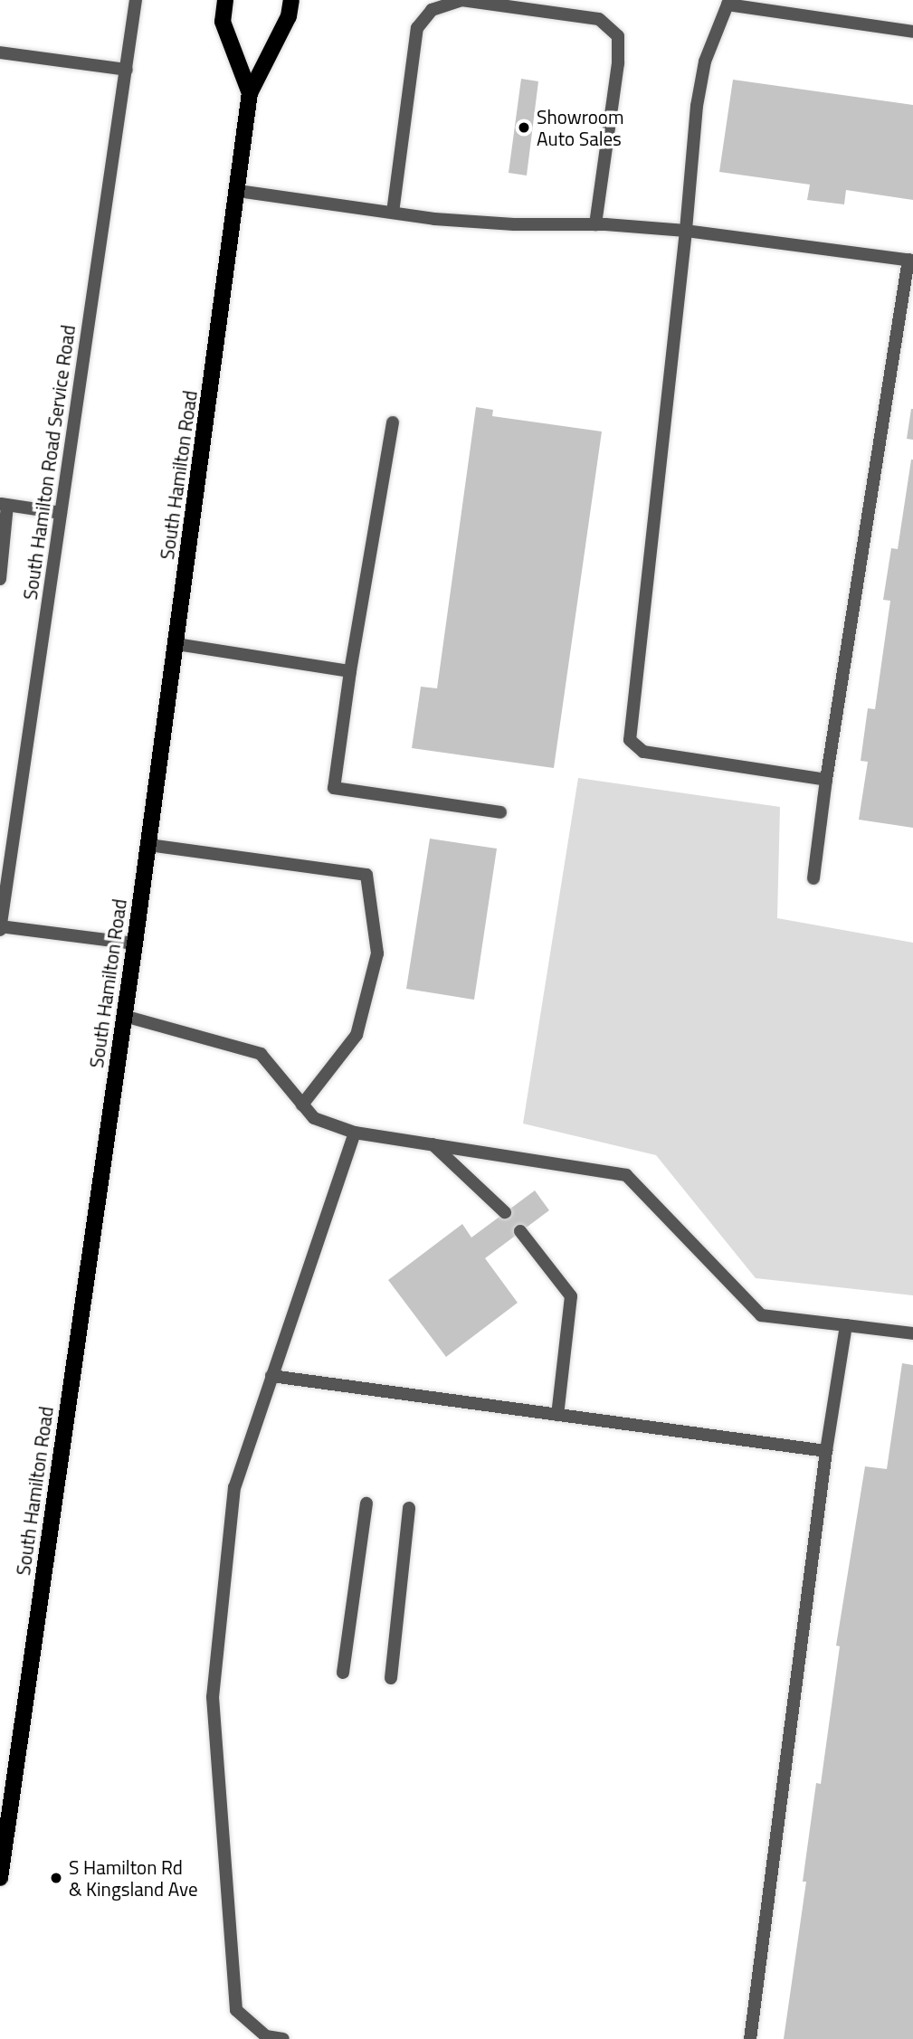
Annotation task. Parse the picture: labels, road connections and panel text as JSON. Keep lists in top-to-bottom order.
{
  "streets": {
    "main road": ["South Hamilton Road"],
    "street": ["South Hamilton Road Service Road"]
  },
  "places": ["Showroom Auto Sales", "S Hamilton Rd & Kingsland Ave"]
}
